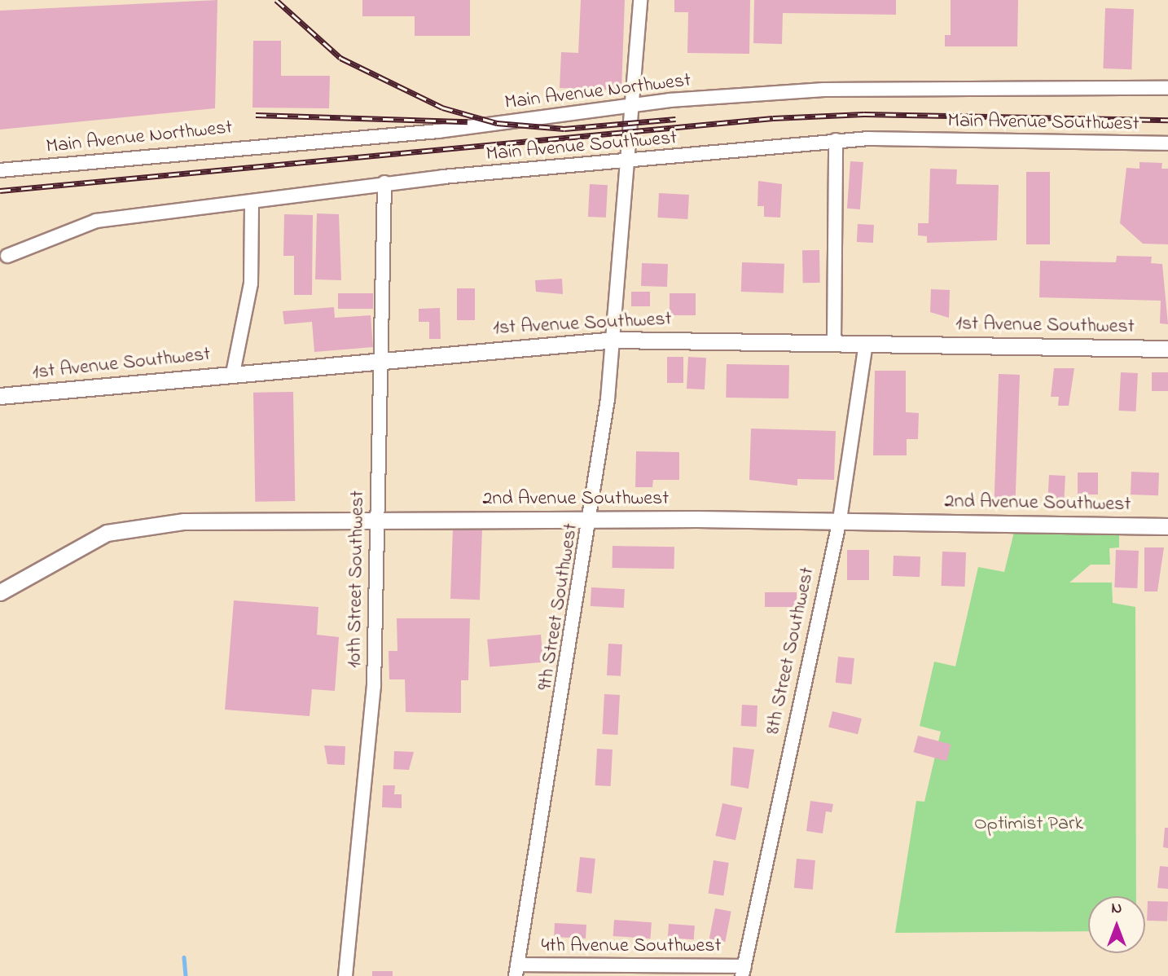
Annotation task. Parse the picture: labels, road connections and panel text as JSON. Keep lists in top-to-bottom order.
{
  "streets": {
    "main road": ["1st Avenue Southwest", "2nd Avenue Southwest"],
    "street": [
      "Main Avenue Northwest",
      "Main Avenue Southwest",
      "10th Street Southwest",
      "9th Street Southwest",
      "8th Street Southwest",
      "4th Avenue Southwest"
    ]
  },
  "crossings": [
    ["Main Avenue Northwest", "9th Street Southwest"],
    ["Main Avenue Southwest", "10th Street Southwest"],
    ["Main Avenue Southwest", "9th Street Southwest"],
    ["1st Avenue Southwest", "10th Street Southwest"],
    ["1st Avenue Southwest", "9th Street Southwest"],
    ["1st Avenue Southwest", "8th Street Southwest"],
    ["2nd Avenue Southwest", "10th Street Southwest"],
    ["2nd Avenue Southwest", "9th Street Southwest"],
    ["2nd Avenue Southwest", "8th Street Southwest"],
    ["9th Street Southwest", "4th Avenue Southwest"],
    ["8th Street Southwest", "4th Avenue Southwest"]
  ],
  "parks": ["Optimist Park"],
  "north": "top"
}
